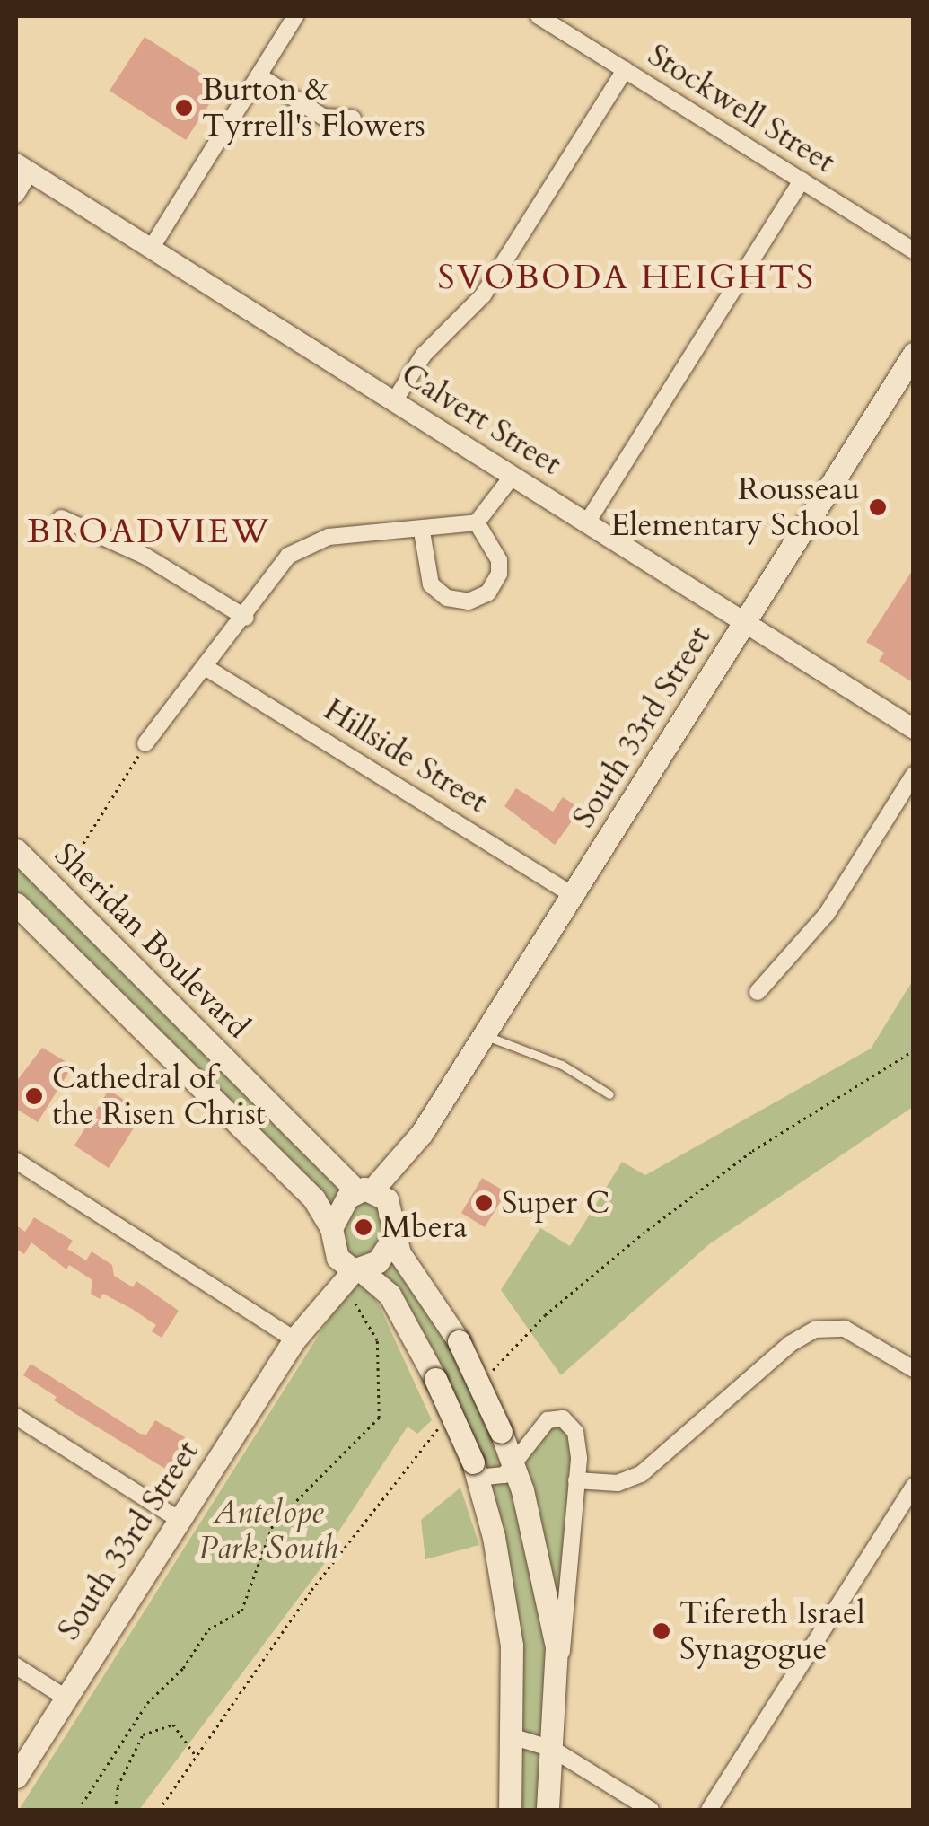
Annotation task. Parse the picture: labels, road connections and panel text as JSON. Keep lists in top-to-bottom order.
{
  "streets": {
    "main road": ["South 33rd Street", "Sheridan Boulevard"],
    "street": ["Stockwell Street", "Calvert Street", "Hillside Street"]
  },
  "crossings": [
    ["Calvert Street", "South 33rd Street"],
    ["South 33rd Street", "Hillside Street"],
    ["South 33rd Street", "Sheridan Boulevard"]
  ],
  "districts": ["SVOBODA HEIGHTS", "BROADVIEW"],
  "parks": ["Antelope Park South"],
  "places": [
    "Burton & Tyrrell's Flowers",
    "Rousseau Elementary School",
    "Cathedral of the Risen Christ",
    "Super C",
    "Mbera",
    "Tifereth Israel Synagogue"
  ]
}
